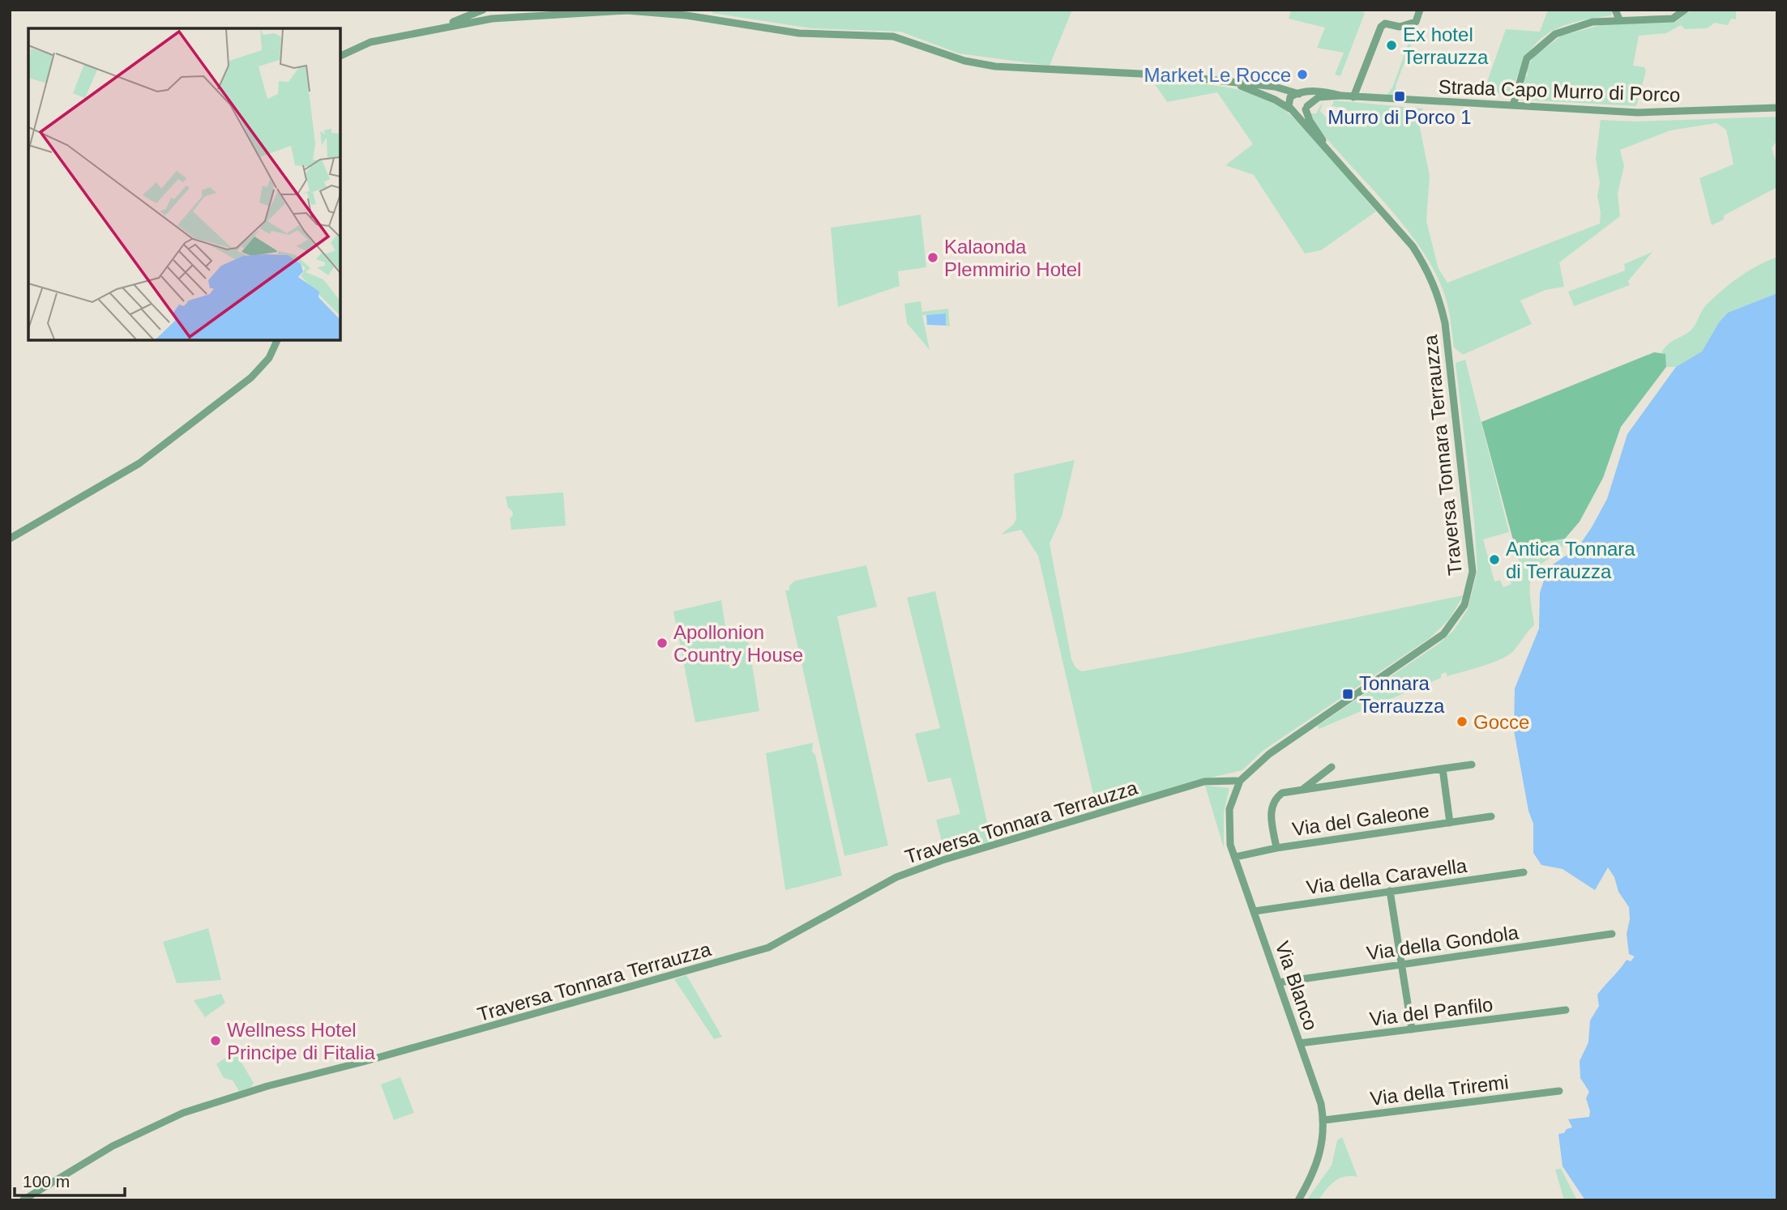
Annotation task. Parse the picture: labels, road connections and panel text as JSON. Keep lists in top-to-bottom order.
{
  "streets": {
    "street": [
      "Strada Capo Murro di Porco",
      "Traversa Tonnara Terrauzza",
      "Via del Galeone",
      "Via della Caravella",
      "Via della Gondola",
      "Via Blanco",
      "Via del Panfilo",
      "Via della Triremi"
    ]
  },
  "crossings": [
    ["Traversa Tonnara Terrauzza", "Via Blanco"],
    ["Via del Galeone", "Via Blanco"],
    ["Via della Caravella", "Via Blanco"],
    ["Via della Gondola", "Via Blanco"],
    ["Via Blanco", "Via del Panfilo"],
    ["Via Blanco", "Via della Triremi"]
  ],
  "places": {
    "other": [
      "Ex hotel Terrauzza",
      "Market Le Rocce",
      "Kalaonda Plemmirio Hotel",
      "Antica Tonnara di Terrauzza",
      "Apollonion Country House",
      "Gocce",
      "Wellness Hotel Principe di Fitalia"
    ],
    "transit": ["Murro di Porco 1", "Tonnara Terrauzza"]
  },
  "scale_bar": "100 m"
}
